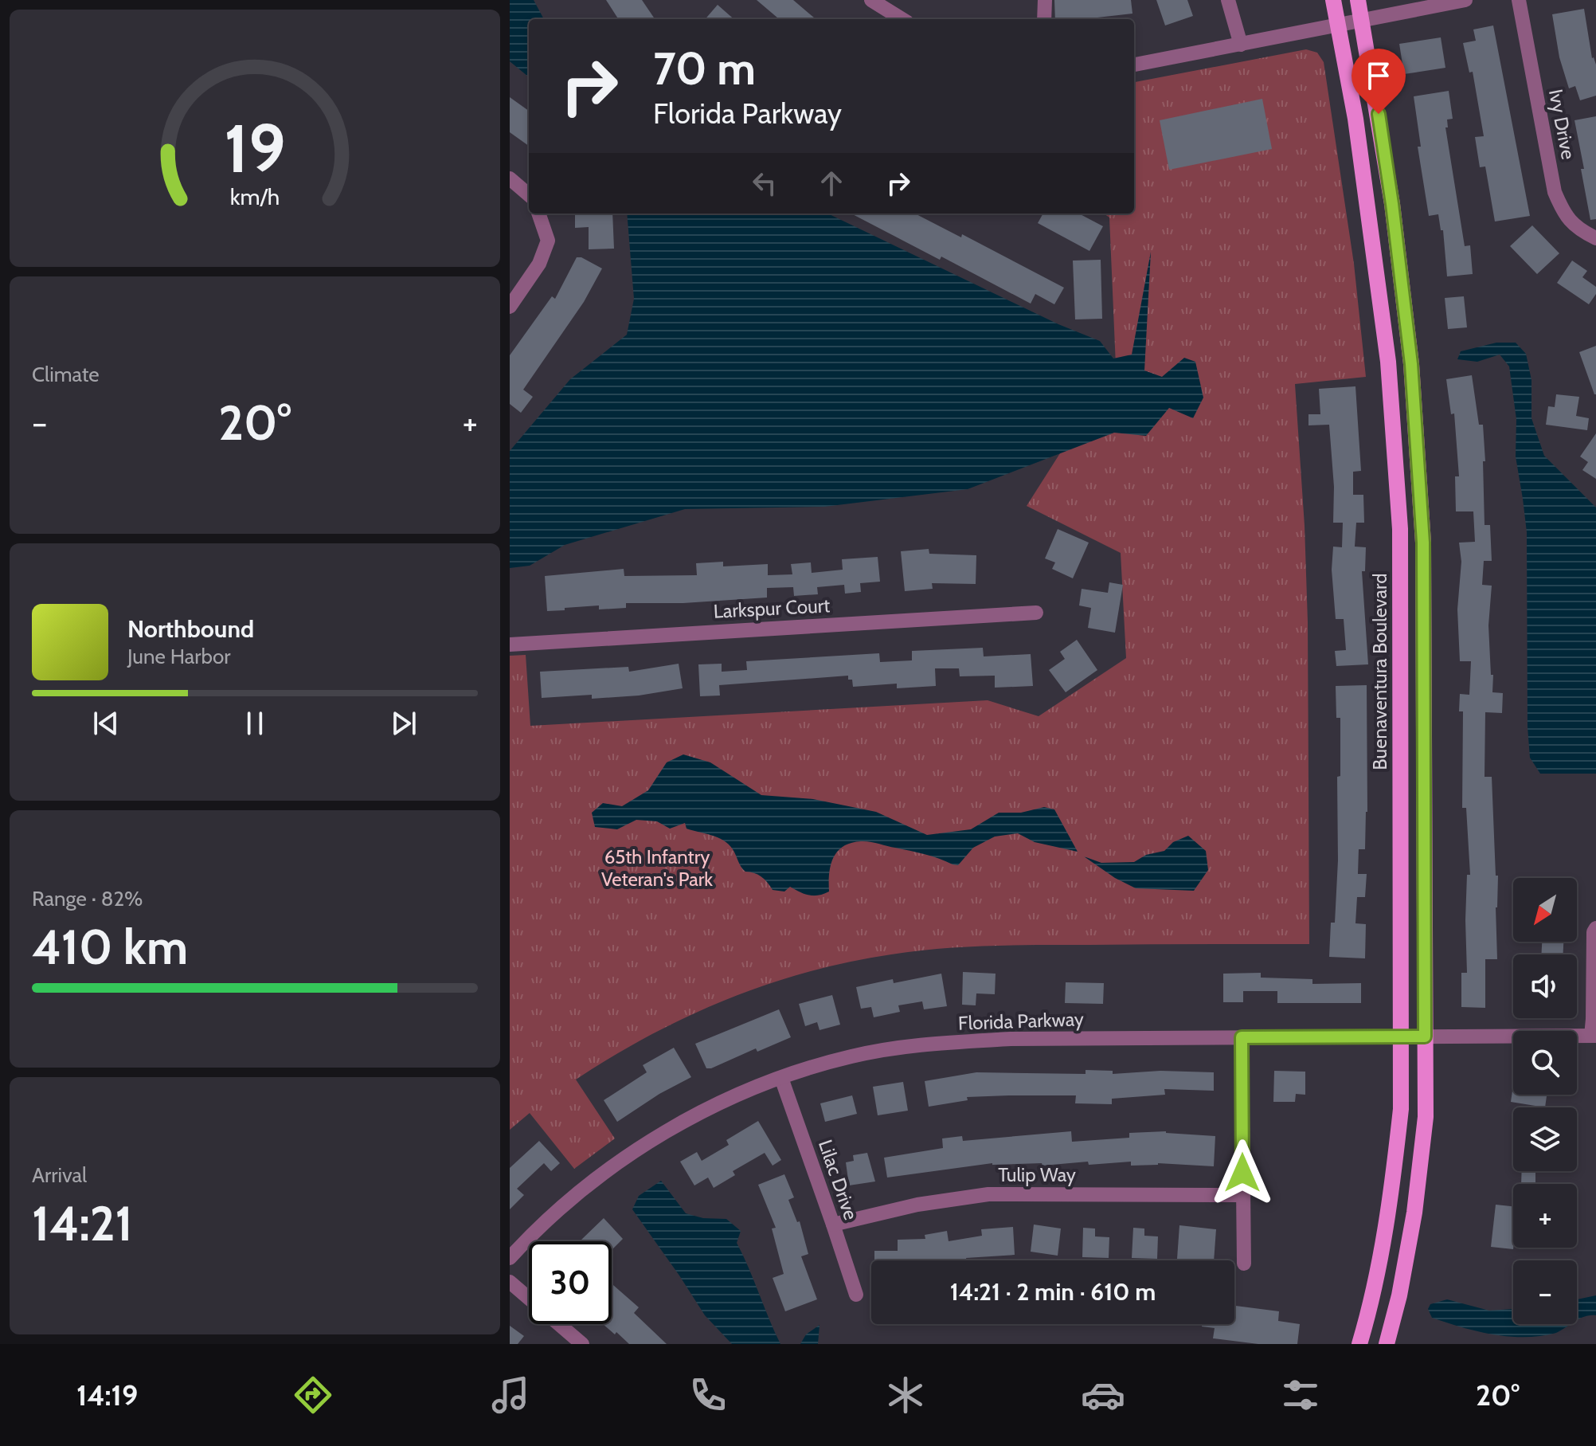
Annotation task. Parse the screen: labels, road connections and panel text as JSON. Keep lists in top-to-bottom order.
{
  "streets": {
    "main road": ["Buenaventura Boulevard"],
    "street": [
      "Ivy Drive",
      "Larkspur Court",
      "Florida Parkway",
      "Tulip Way",
      "Lilac Drive"
    ]
  },
  "crossings": [
    ["Buenaventura Boulevard", "Florida Parkway"],
    ["Florida Parkway", "Lilac Drive"],
    ["Tulip Way", "Lilac Drive"]
  ],
  "parks": ["65th Infantry Veteran's Park"],
  "north": "bottom left",
  "page": {
    "turn": ["70 m", "Florida Parkway"],
    "tile": [
      "Climate",
      ["Range · 82%", "410 km"],
      ["Arrival", "14:21"]
    ],
    "heat": ["−", "20°", "+"],
    "song": ["Northbound", "June Harbor"],
    "map_buttons": ["+", "−"],
    "limit": "30",
    "trip": "14:21 · 2 min · 610 m",
    "tabs": ["14:19", "20°"],
    "gauge": ["19", "km/h"]
  }
}
